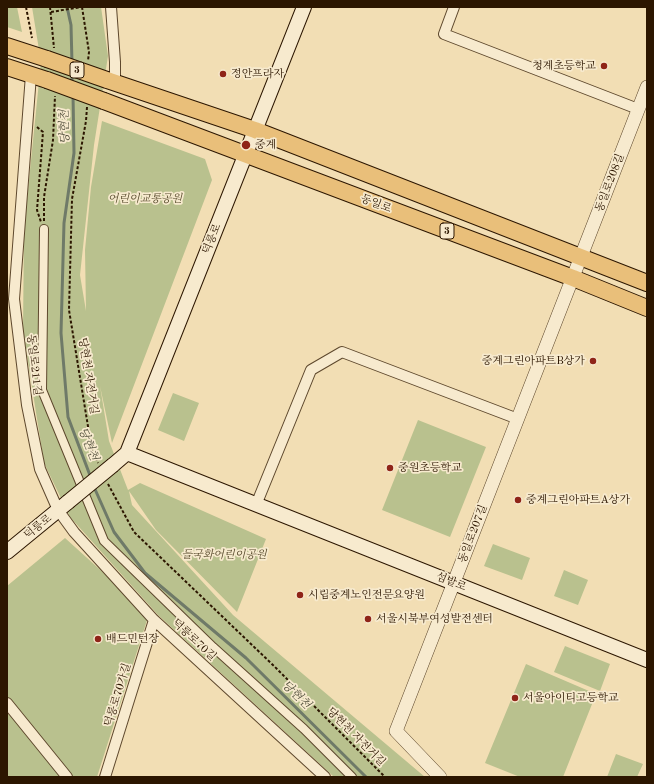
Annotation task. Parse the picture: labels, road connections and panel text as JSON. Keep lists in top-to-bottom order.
{
  "streets": {
    "main road": [
      "3",
      "동일로",
      "덕릉로",
      "섬밭로"
    ],
    "street": [
      "동일로208길",
      "동일로211길",
      "동일로207길",
      "덕릉로70길",
      "덕릉로70가길"
    ],
    "path": ["당현천 자전거길"]
  },
  "crossings": [
    ["3", "동일로208길"],
    ["3", "동일로"],
    ["3", "덕릉로"],
    ["3", "동일로211길"],
    ["동일로208길", "동일로"],
    ["동일로208길", "동일로207길"],
    ["동일로", "덕릉로"],
    ["동일로", "동일로207길"],
    ["덕릉로", "동일로211길"],
    ["덕릉로", "섬밭로"],
    ["덕릉로", "덕릉로70길"],
    ["동일로211길", "덕릉로70길"],
    ["동일로207길", "섬밭로"],
    ["덕릉로70길", "덕릉로70가길"]
  ],
  "water": ["당현천"],
  "parks": ["어린이교통공원", "들국화어린이공원"],
  "places": [
    "청계초등학교",
    "정안프라자",
    "중계",
    "중계그린아파트B상가",
    "중원초등학교",
    "중계그린아파트A상가",
    "시립중계노인전문요양원",
    "서울시북부여성발전센터",
    "배드민턴장",
    "서울아이티고등학교"
  ]
}
